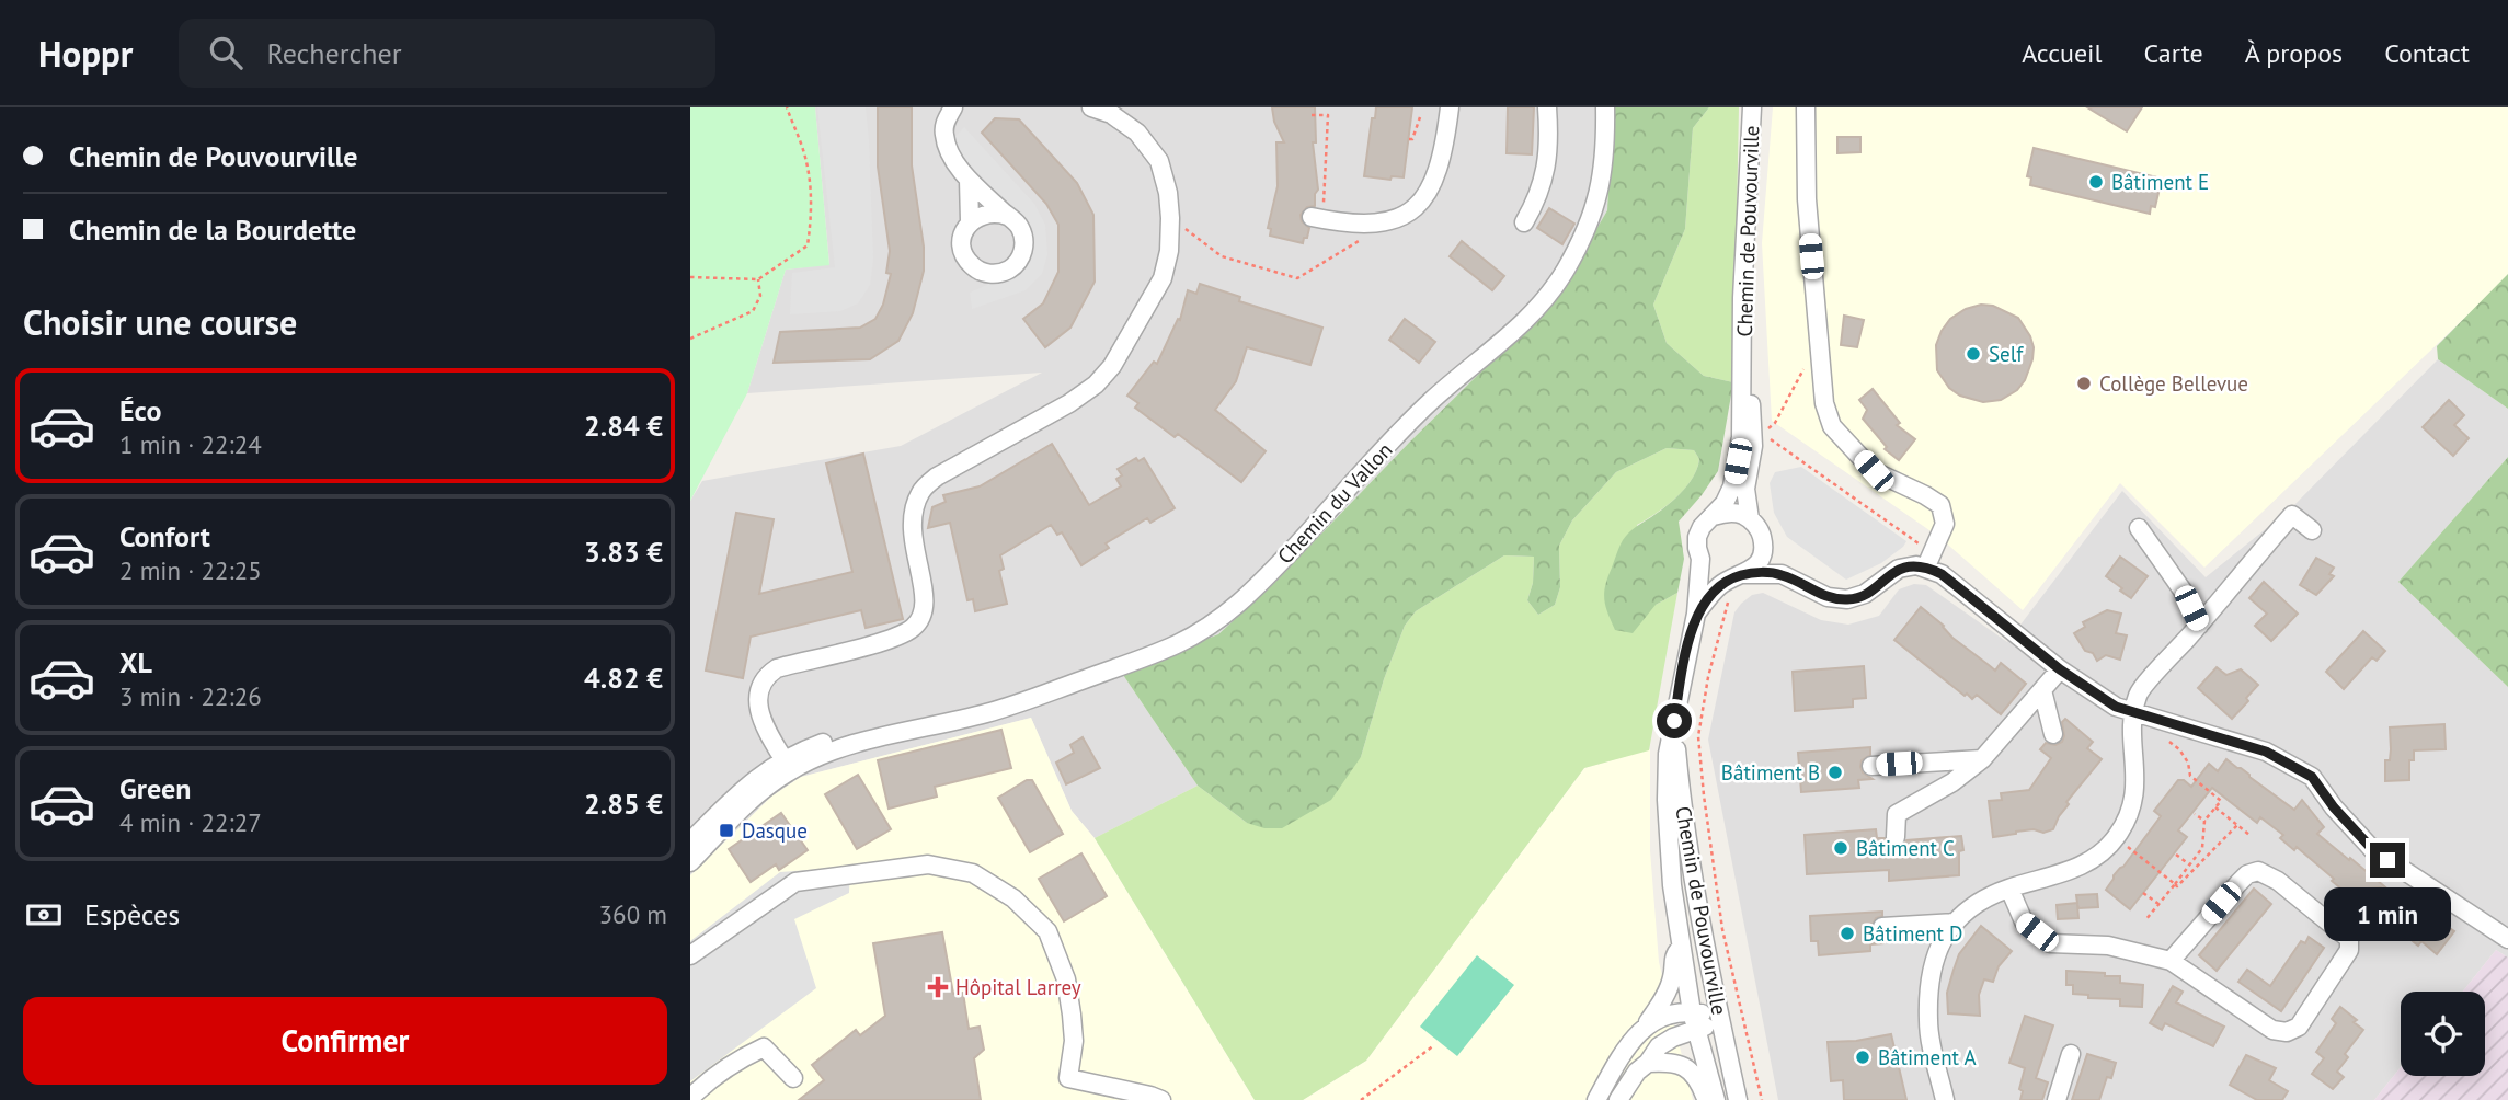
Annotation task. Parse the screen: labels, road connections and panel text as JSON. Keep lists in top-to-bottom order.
{
  "streets": {
    "street": ["Chemin de Pouvourville", "Chemin du Vallon"]
  },
  "places": {
    "other": [
      "Bâtiment E",
      "Self",
      "Collège Bellevue",
      "Bâtiment B",
      "Bâtiment C",
      "Bâtiment D",
      "Bâtiment A"
    ],
    "transit": ["Dasque"],
    "health": ["Hôpital Larrey"]
  },
  "page": {
    "header": "Hoppr",
    "search": "Rechercher",
    "nav": [
      "Accueil",
      "Carte",
      "À propos",
      "Contact"
    ],
    "banner": ["Chemin de Pouvourville", "Chemin de la Bourdette"],
    "heading": "Choisir une course",
    "list": [
      {
        "name": "Éco",
        "note": "1 min · 22:24",
        "value": "2.84 €"
      },
      {
        "name": "Confort",
        "note": "2 min · 22:25",
        "value": "3.83 €"
      },
      {
        "name": "XL",
        "note": "3 min · 22:26",
        "value": "4.82 €"
      },
      {
        "name": "Green",
        "note": "4 min · 22:27",
        "value": "2.85 €"
      }
    ],
    "pay": ["Espèces", "360 m"],
    "bubble": "1 min",
    "buttons": "Confirmer"
  }
}
